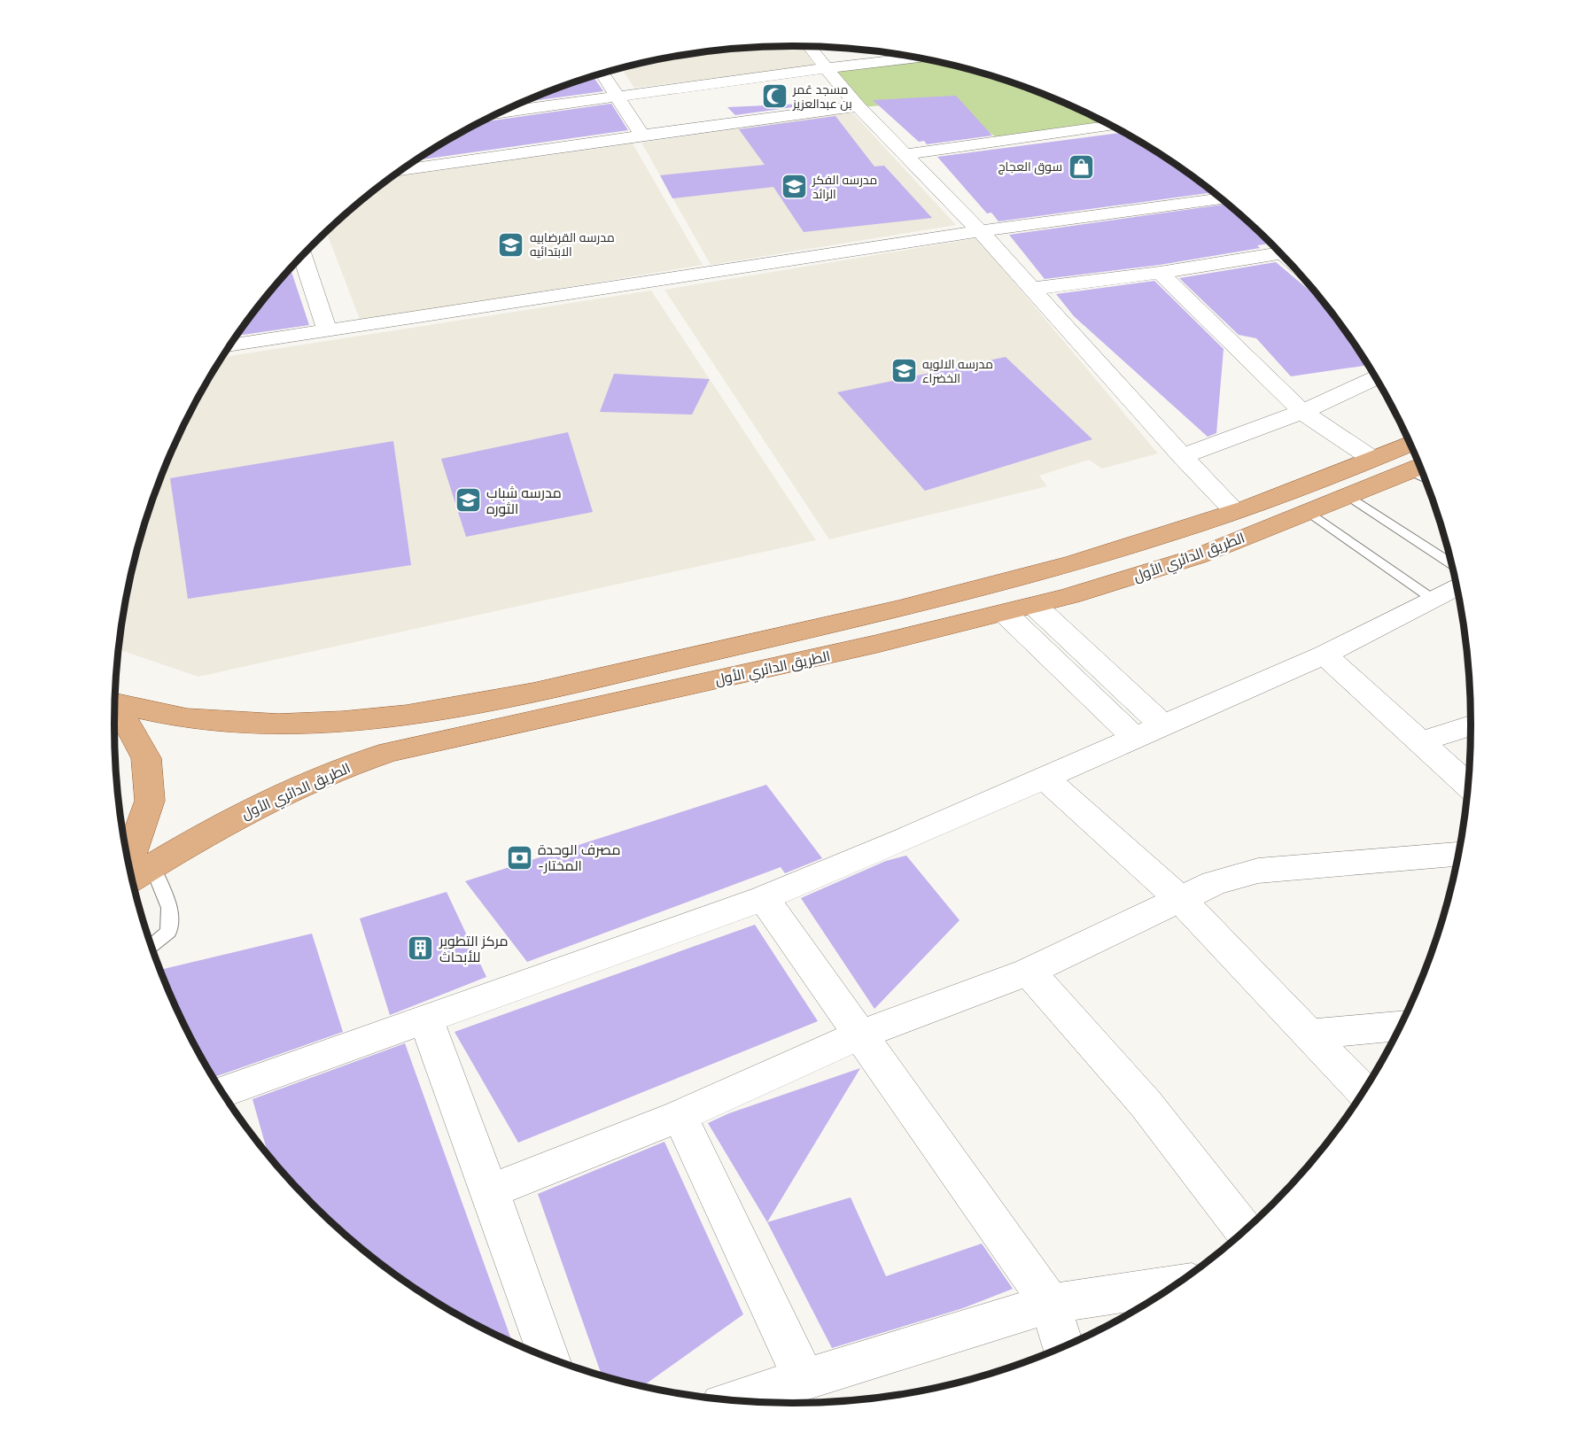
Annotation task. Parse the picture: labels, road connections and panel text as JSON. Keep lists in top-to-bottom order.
{
  "streets": {
    "main road": ["الطريق الدائري الأول"]
  },
  "places": {
    "mosque": ["مسجد عُمر بن عبدالعزيز"],
    "shop": ["سوق العجاج"],
    "school or university": [
      "مدرسه الفكر الرائد",
      "مدرسه القرضابيه الابتدائيه",
      "مدرسه الالويه الخضراء",
      "مدرسه شباب الثوره"
    ],
    "bank": ["مصرف الوحدة -المختار"],
    "building": ["مركز التطوير للأبحاث"]
  }
}
